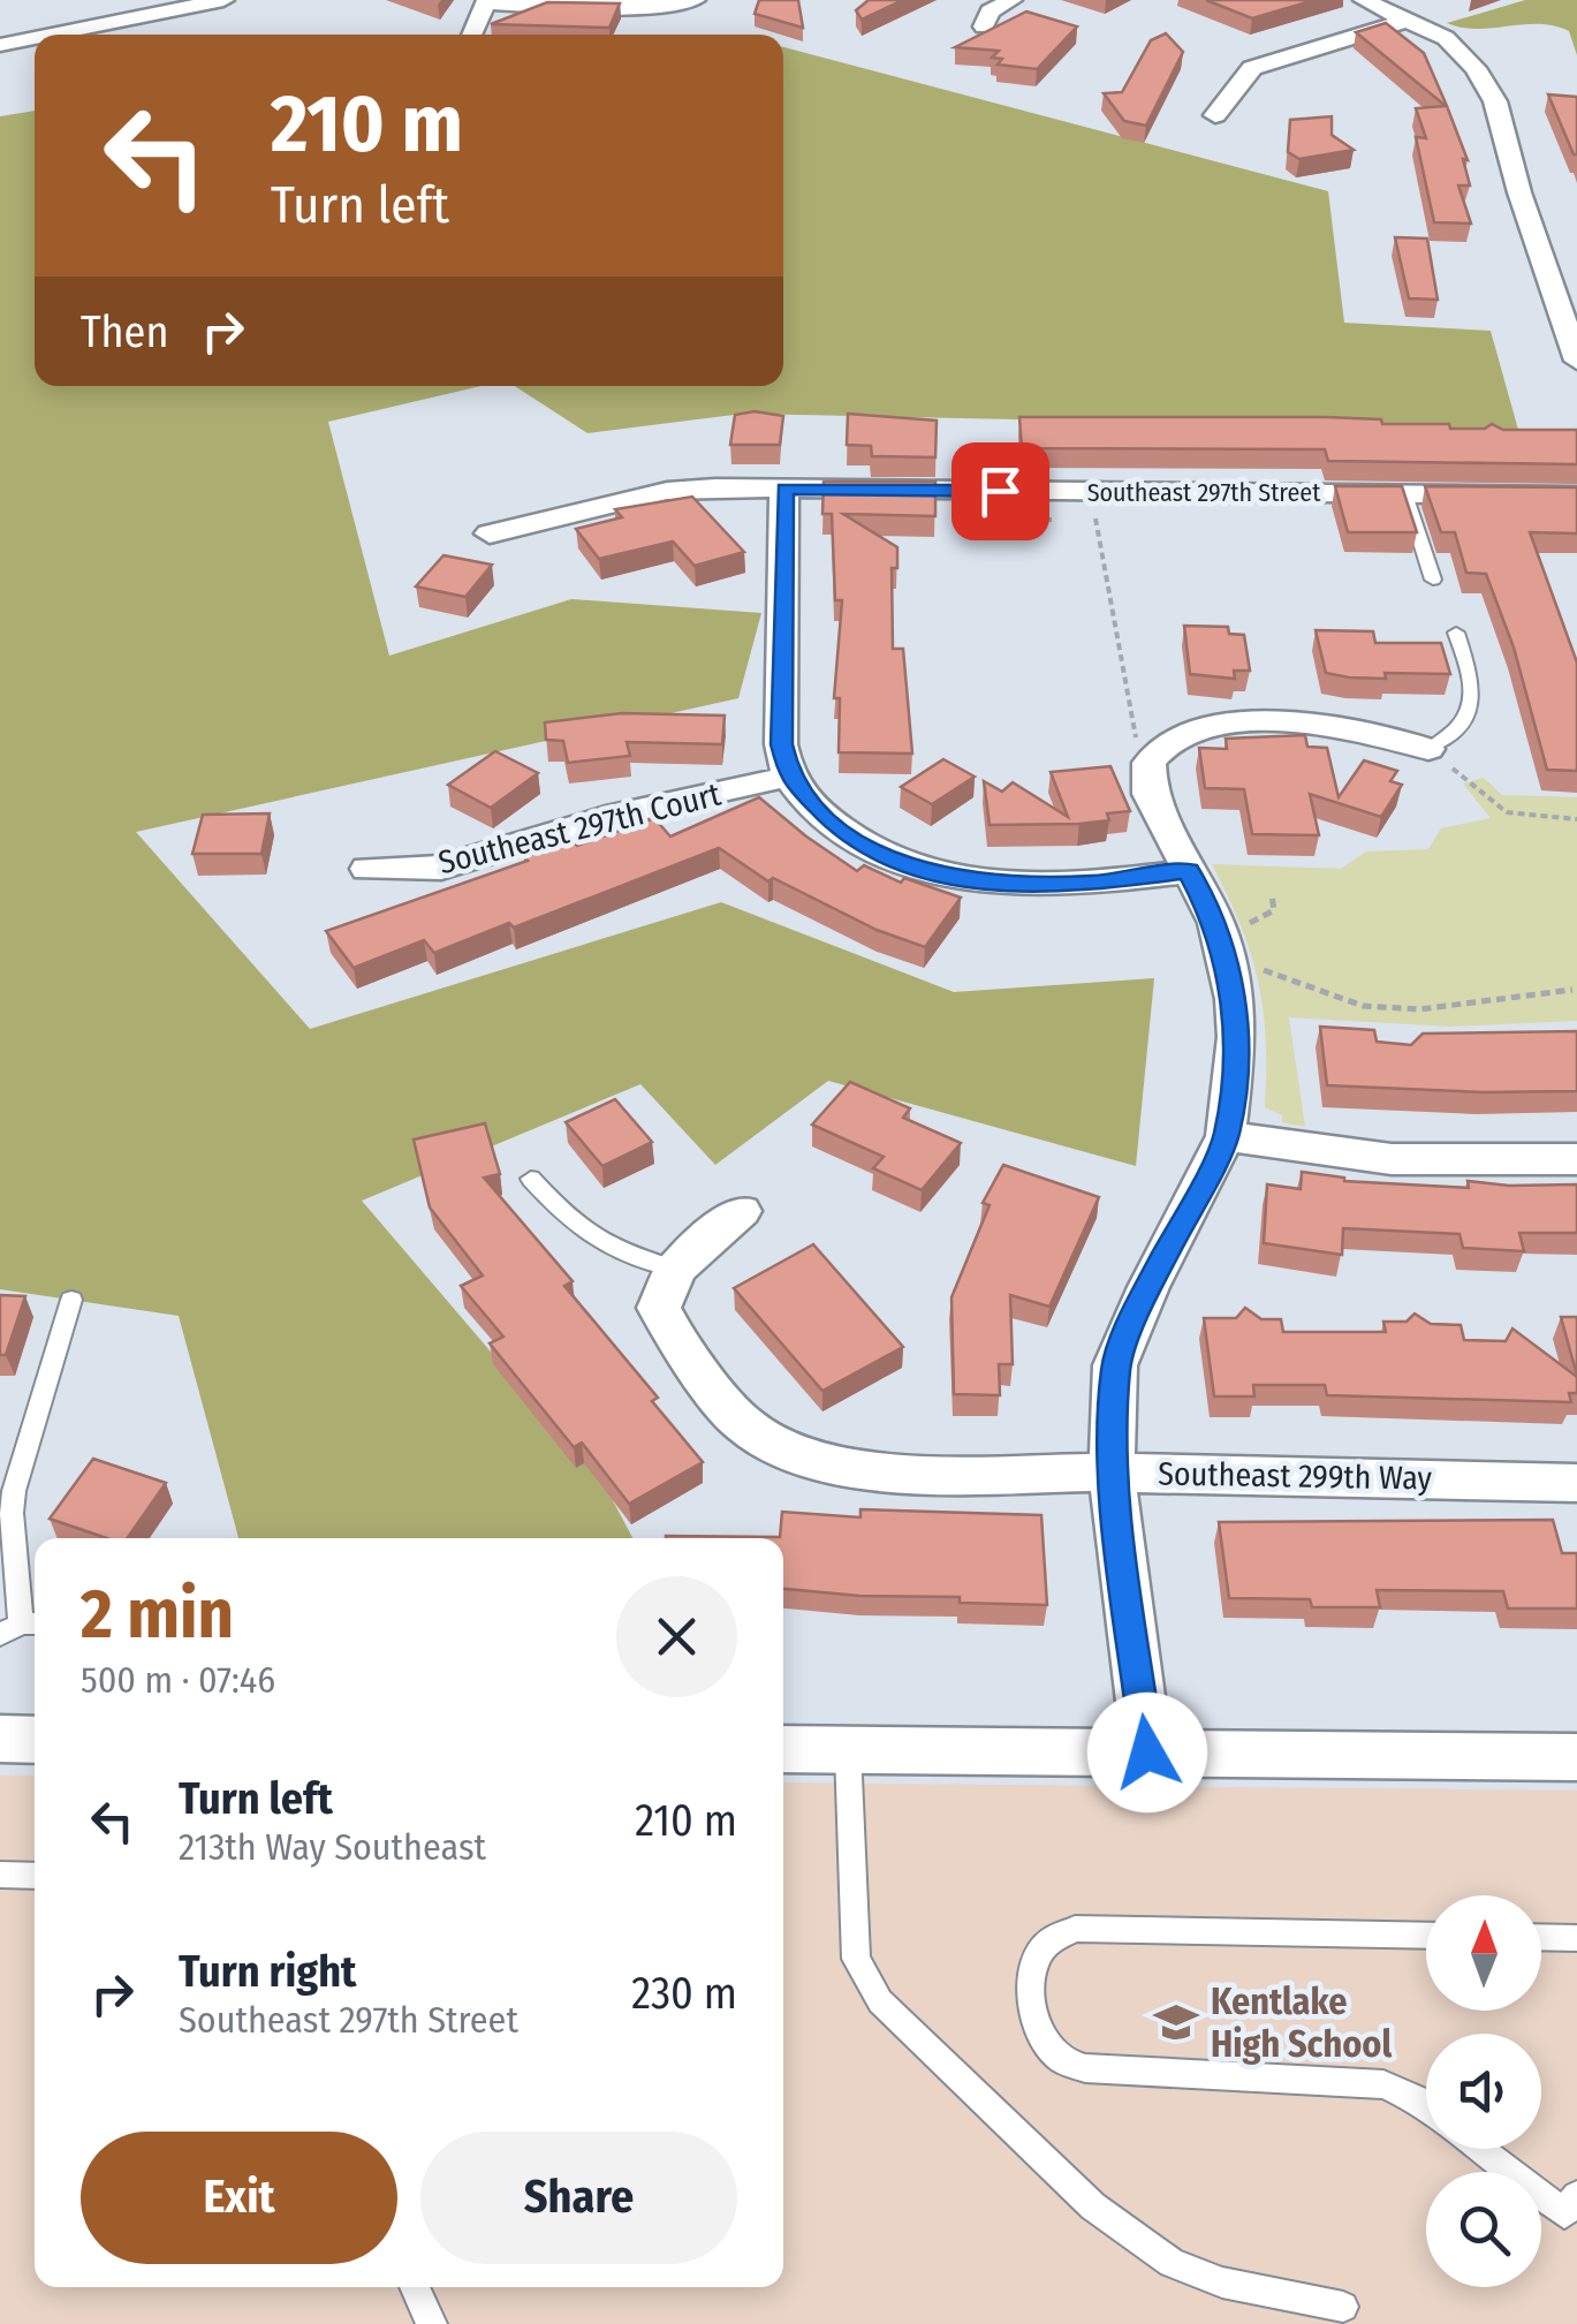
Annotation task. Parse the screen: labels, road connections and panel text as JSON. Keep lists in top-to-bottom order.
{
  "streets": {
    "street": ["Southeast 297th Street", "Southeast 297th Court", "Southeast 299th Way"]
  },
  "places": {
    "school or university": ["Kentlake High School"]
  },
  "north": "top",
  "page": {
    "turn": ["210 m", "Turn left"],
    "then": "Then",
    "heading": ["2 min", "500 m · 07:46"],
    "list": [
      {
        "name": "Turn left",
        "note": "213th Way Southeast",
        "value": "210 m"
      },
      {
        "name": "Turn right",
        "note": "Southeast 297th Street",
        "value": "230 m"
      }
    ],
    "buttons": ["Exit", "Share"]
  }
}
